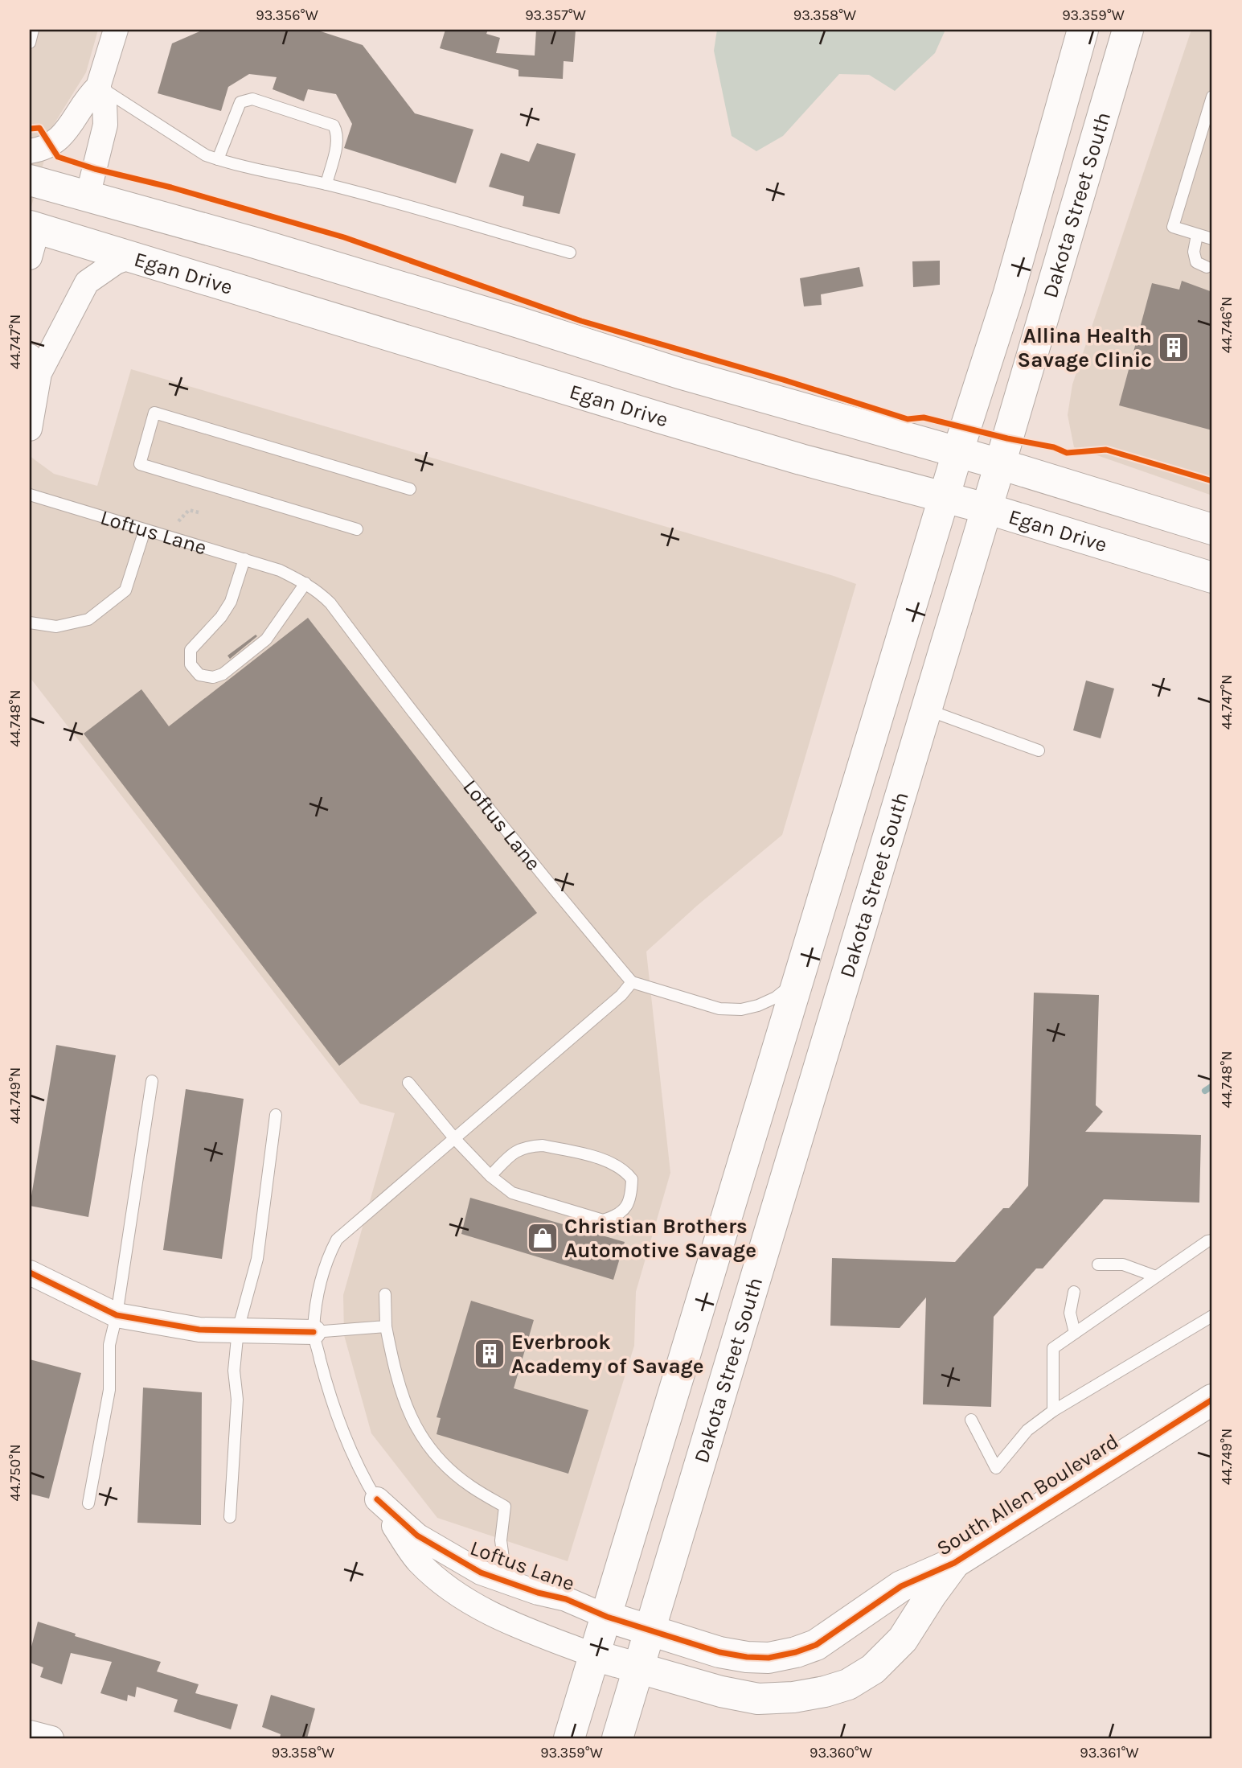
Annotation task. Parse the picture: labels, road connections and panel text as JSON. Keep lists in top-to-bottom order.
{
  "streets": {
    "main road": ["Dakota Street South", "Egan Drive", "South Allen Boulevard"],
    "street": ["Loftus Lane"]
  },
  "crossings": [
    ["Dakota Street South", "Egan Drive"],
    ["Dakota Street South", "Loftus Lane"],
    ["Dakota Street South", "South Allen Boulevard"],
    ["Loftus Lane", "South Allen Boulevard"]
  ],
  "places": {
    "building": ["Allina Health Savage Clinic", "Everbrook Academy of Savage"],
    "shop": ["Christian Brothers Automotive Savage"]
  },
  "coordinates": [
    "93.356°W",
    "93.357°W",
    "93.358°W",
    "93.359°W",
    "44.746°N",
    "44.747°N",
    "44.748°N",
    "44.749°N",
    "44.750°N",
    "93.360°W",
    "93.361°W"
  ]
}
